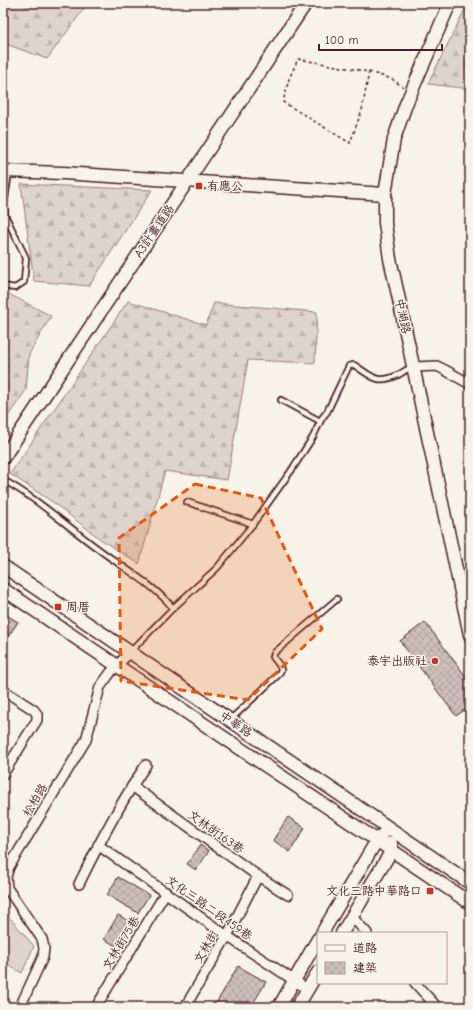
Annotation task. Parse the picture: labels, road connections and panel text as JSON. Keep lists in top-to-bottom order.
{
  "streets": {
    "street": [
      "A3計畫道路",
      "中湖路",
      "中華路",
      "松柏路",
      "文林街163巷",
      "文化三路二段459巷",
      "文林街75巷",
      "文林街"
    ]
  },
  "crossings": [
    ["中華路", "松柏路"],
    ["文林街163巷", "文林街"],
    ["文化三路二段459巷", "文林街75巷"],
    ["文化三路二段459巷", "文林街"]
  ],
  "places": {
    "transit": ["有應公", "周厝", "文化三路中華路口"],
    "other": ["泰宇出版社"]
  },
  "legend": ["道路", "建築"],
  "scale_bar": "100 m"
}
